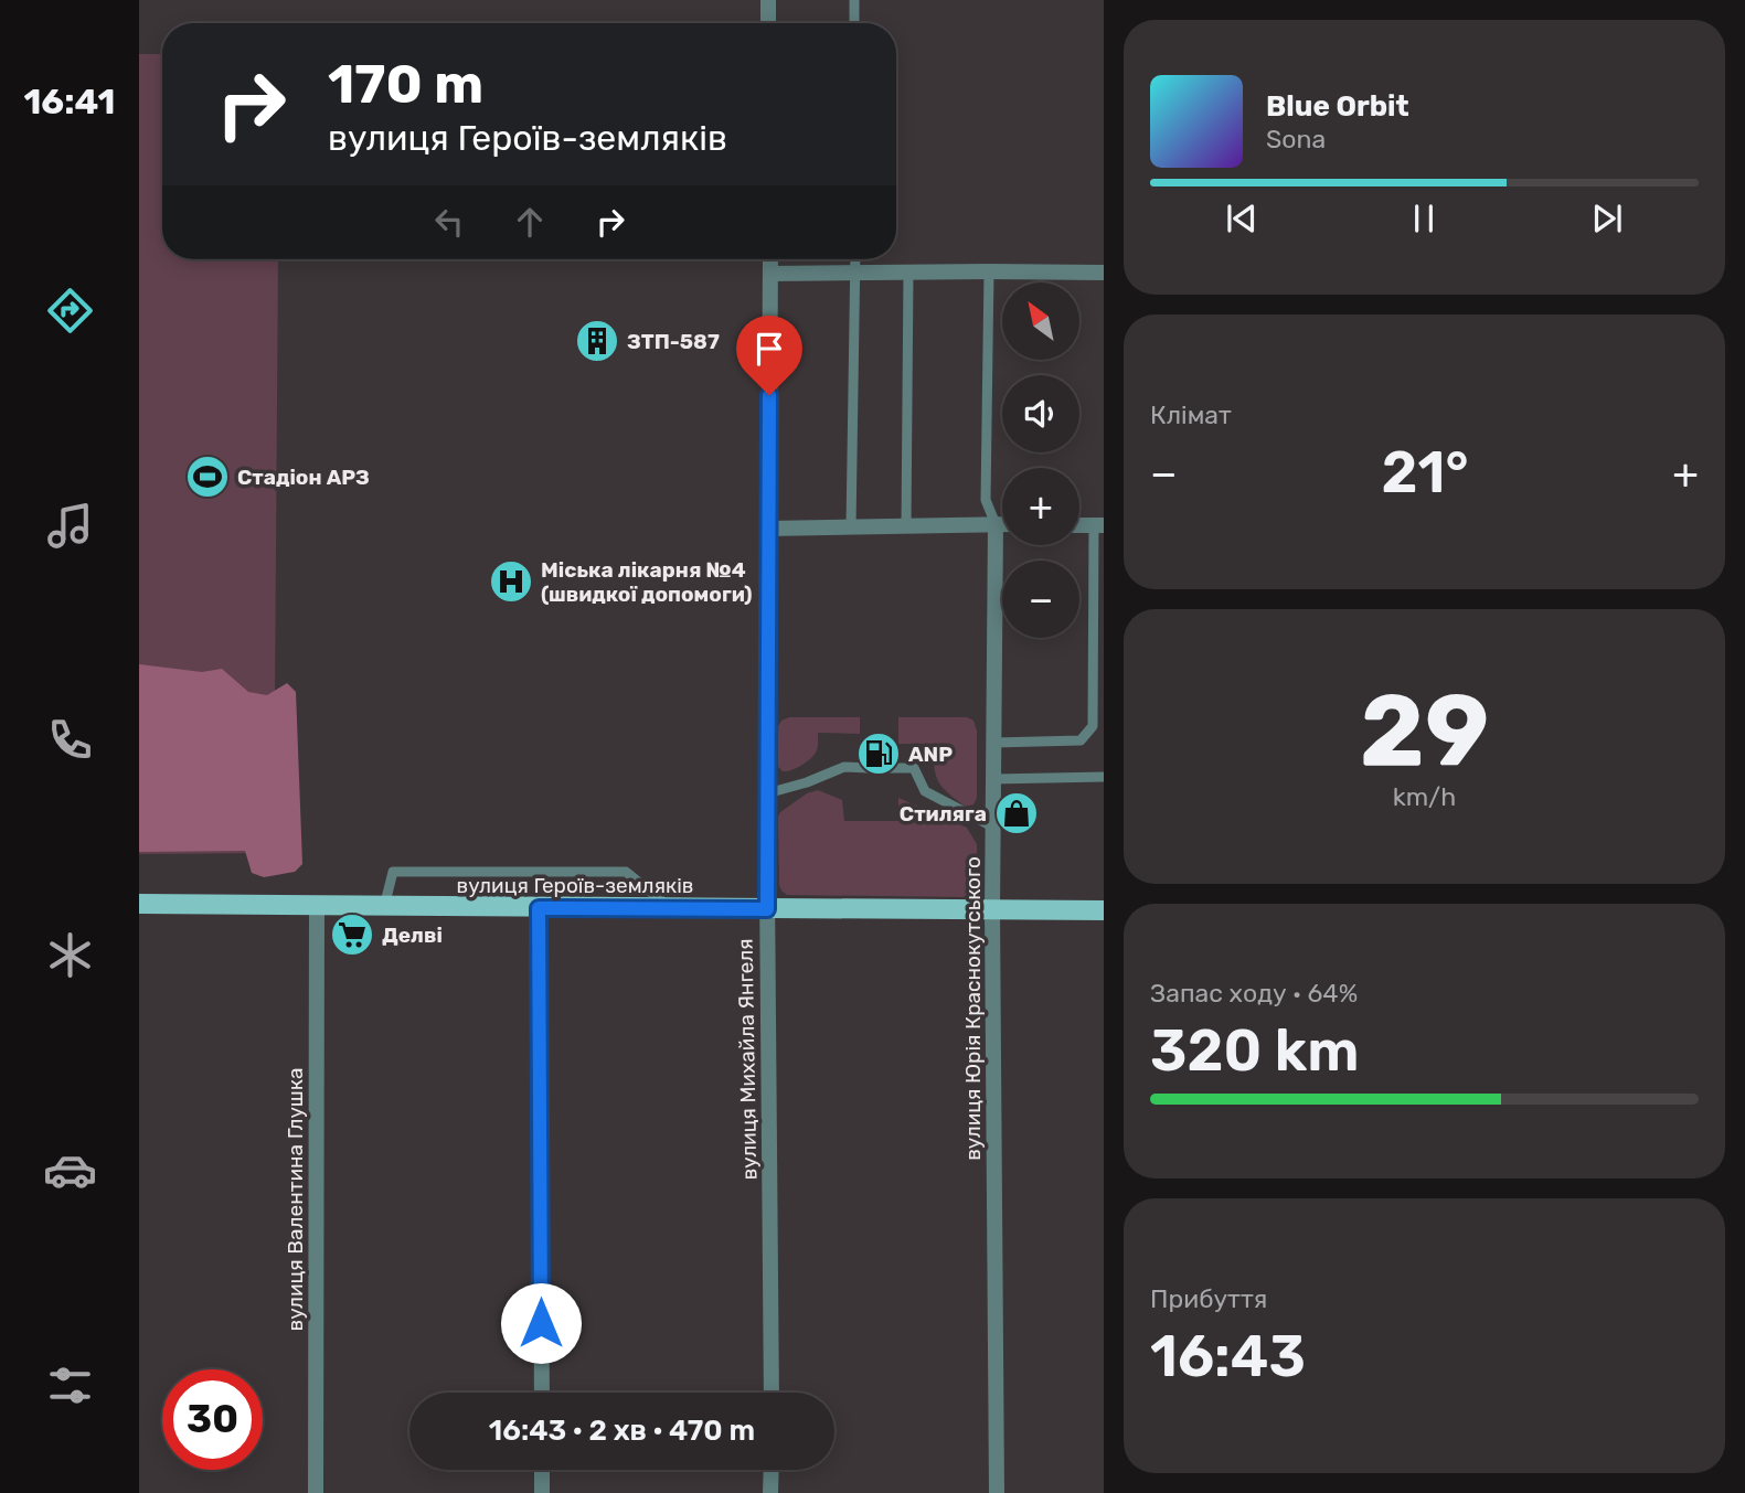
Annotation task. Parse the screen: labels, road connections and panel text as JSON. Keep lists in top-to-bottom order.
{
  "streets": {
    "main road": ["вулиця Героїв-земляків"],
    "street": ["вулиця Юрія Краснокутського", "вулиця Михайла Янгеля", "вулиця Валентина Глушка"]
  },
  "crossings": [
    ["вулиця Героїв-земляків", "вулиця Юрія Краснокутського"],
    ["вулиця Героїв-земляків", "вулиця Михайла Янгеля"],
    ["вулиця Героїв-земляків", "вулиця Валентина Глушка"]
  ],
  "places": {
    "building": ["ЗТП-587"],
    "sports": ["Стадіон АРЗ"],
    "hospital": ["Міська лікарня №4 (швидкої допомоги)"],
    "fuel station": ["ANP"],
    "shop": ["Стиляга"],
    "supermarket": ["Делві"]
  },
  "north": "top left",
  "page": {
    "tabs": "16:41",
    "turn": ["170 m", "вулиця Героїв-земляків"],
    "song": ["Blue Orbit", "Sona"],
    "map_buttons": ["+", "−"],
    "tile": [
      "Клімат",
      ["29", "km/h"],
      ["Запас ходу · 64%", "320 km"],
      ["Прибуття", "16:43"]
    ],
    "heat": ["−", "21°", "+"],
    "limit": "30",
    "trip": "16:43 · 2 хв · 470 m"
  }
}
